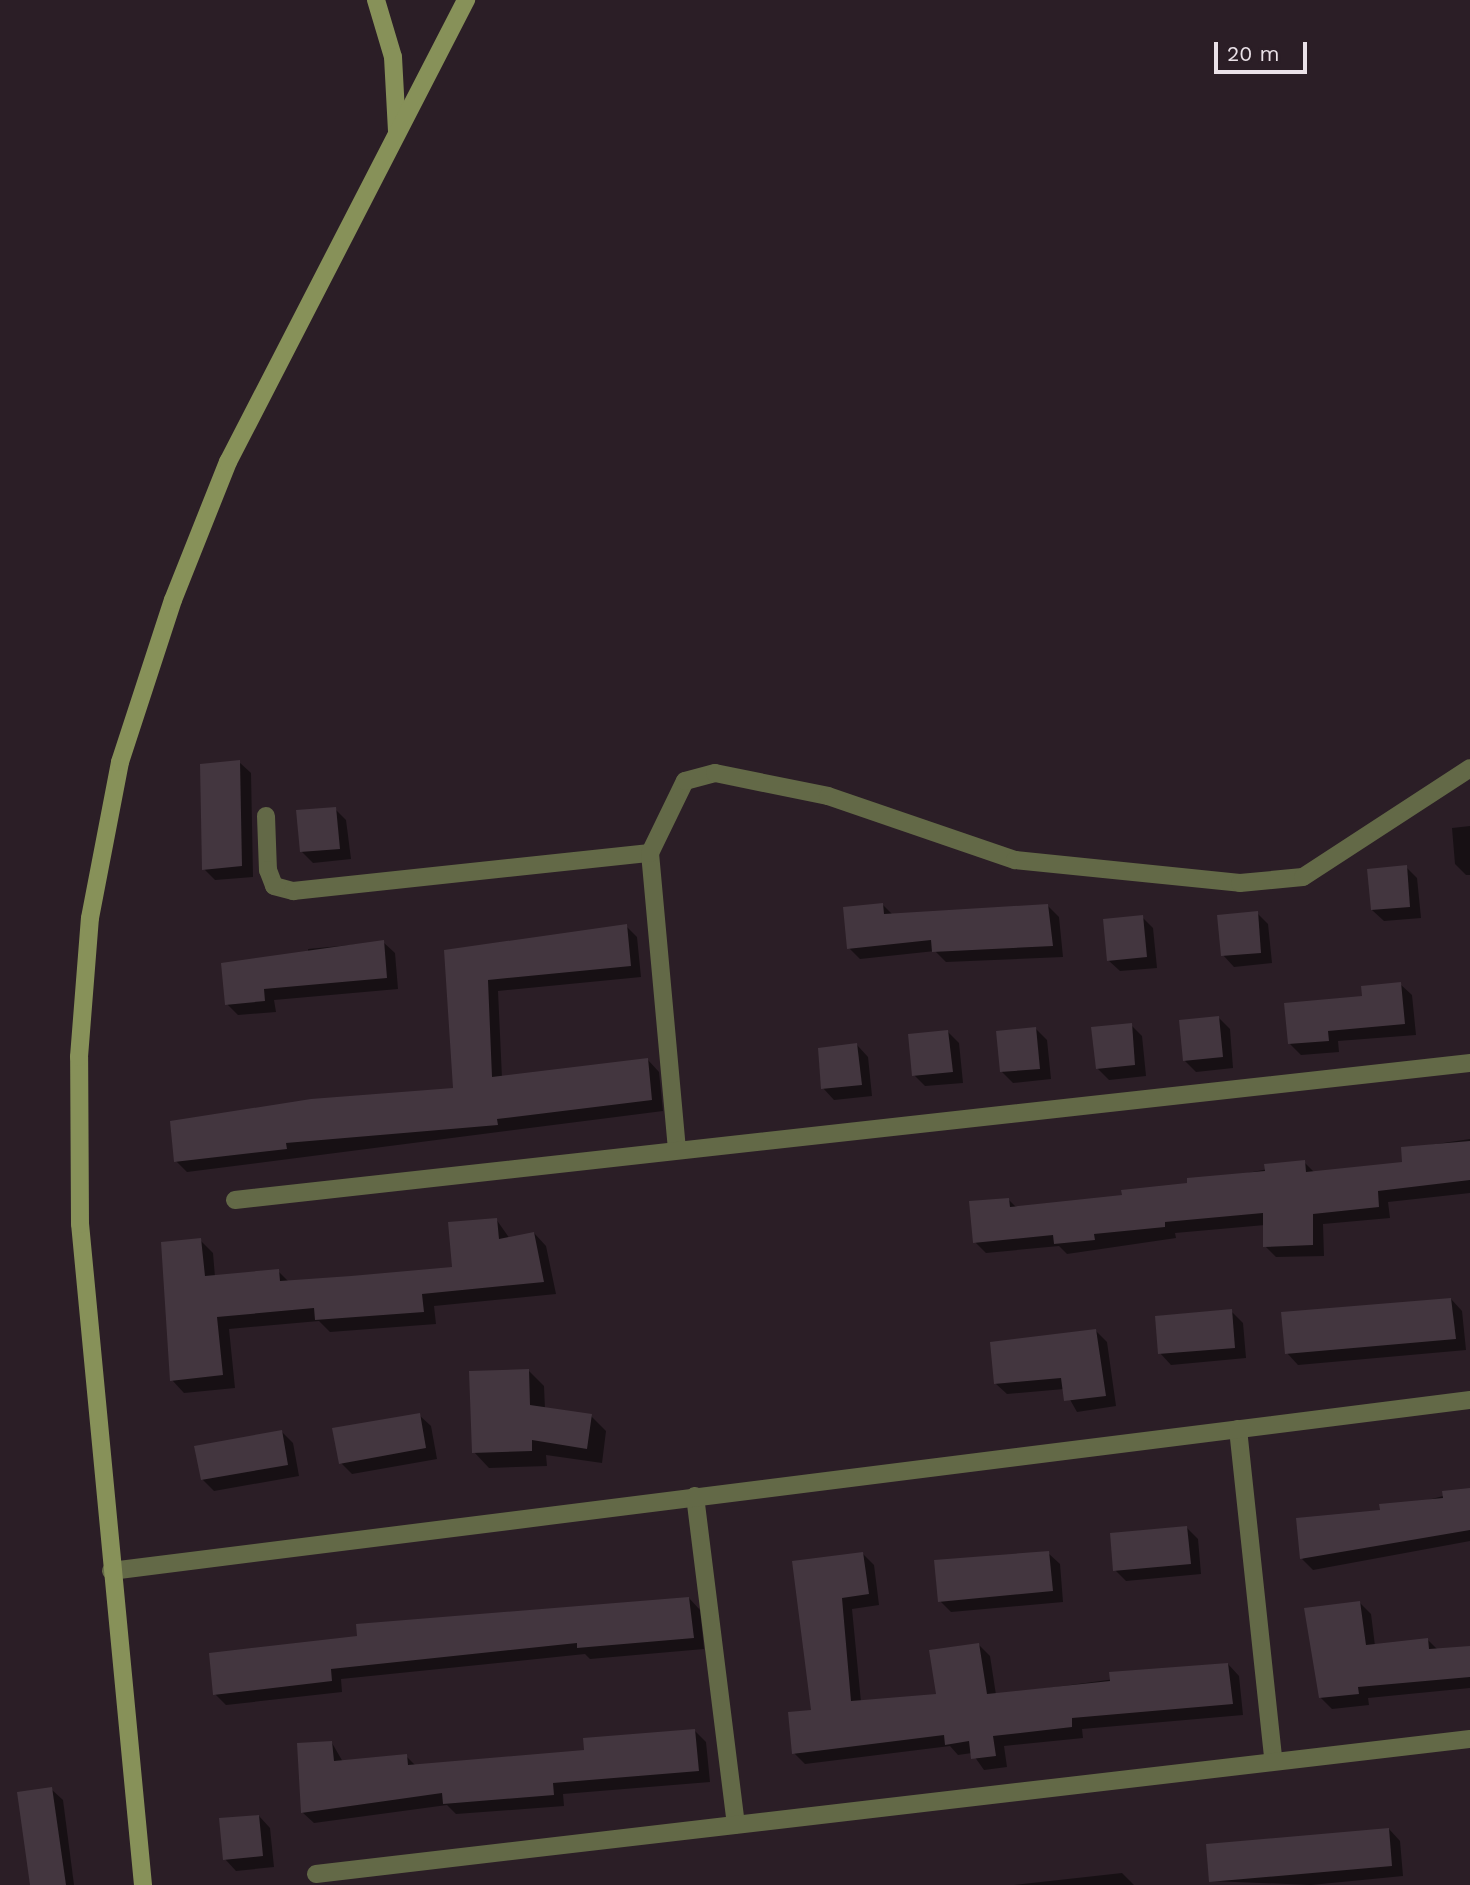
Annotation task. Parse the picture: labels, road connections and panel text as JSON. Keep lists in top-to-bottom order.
{
  "scale_bar": "20 m"
}
